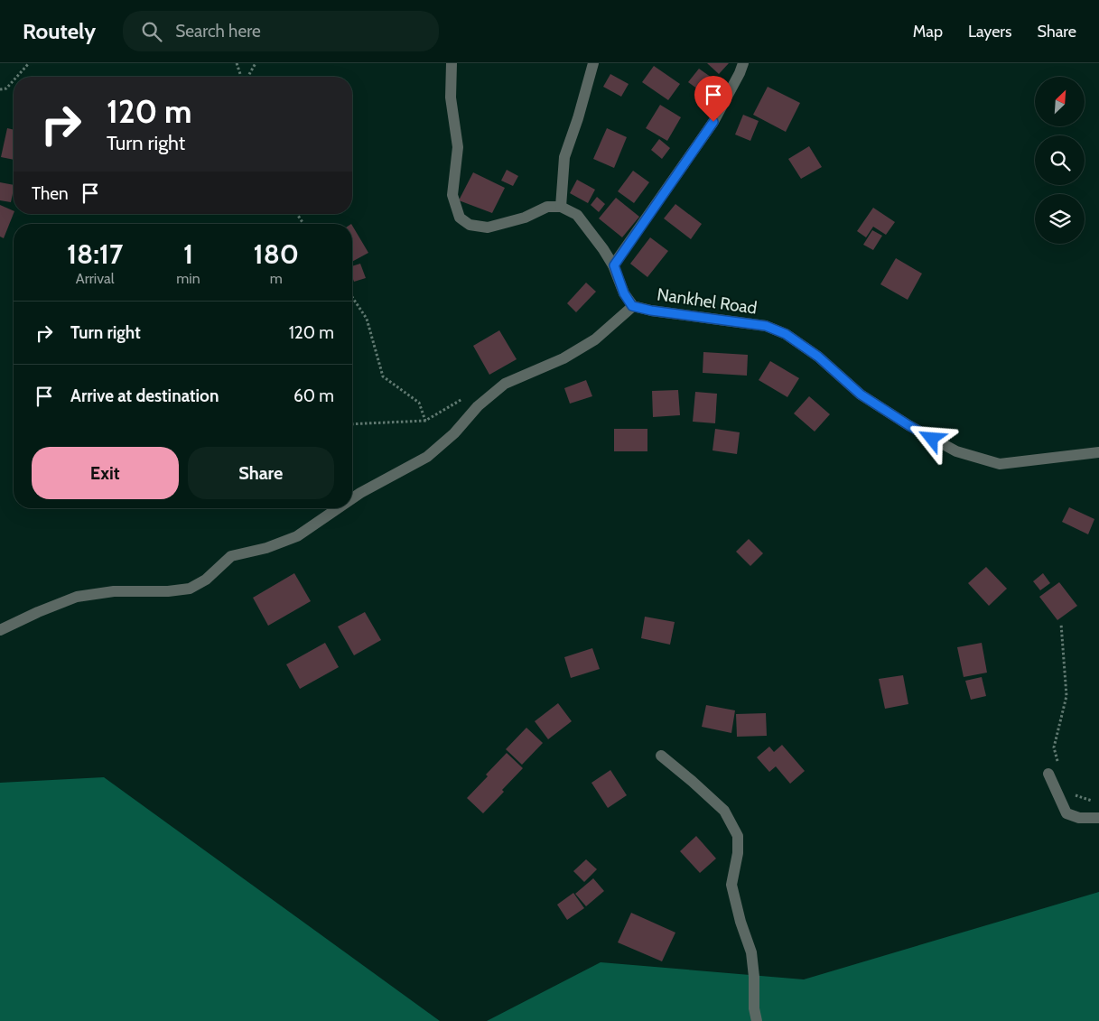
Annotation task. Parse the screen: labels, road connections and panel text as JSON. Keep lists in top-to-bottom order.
{
  "streets": {
    "street": ["Nankhel Road"]
  },
  "north": "top right",
  "page": {
    "header": "Routely",
    "search": "Search here",
    "nav": ["Map", "Layers", "Share"],
    "turn": ["120 m", "Turn right"],
    "then": "Then",
    "eta": [
      "18:17",
      "Arrival",
      "1",
      "min",
      "180",
      "m"
    ],
    "list": [
      {
        "name": "Turn right",
        "value": "120 m"
      },
      {
        "name": "Arrive at destination",
        "value": "60 m"
      }
    ],
    "buttons": ["Exit", "Share"]
  }
}
